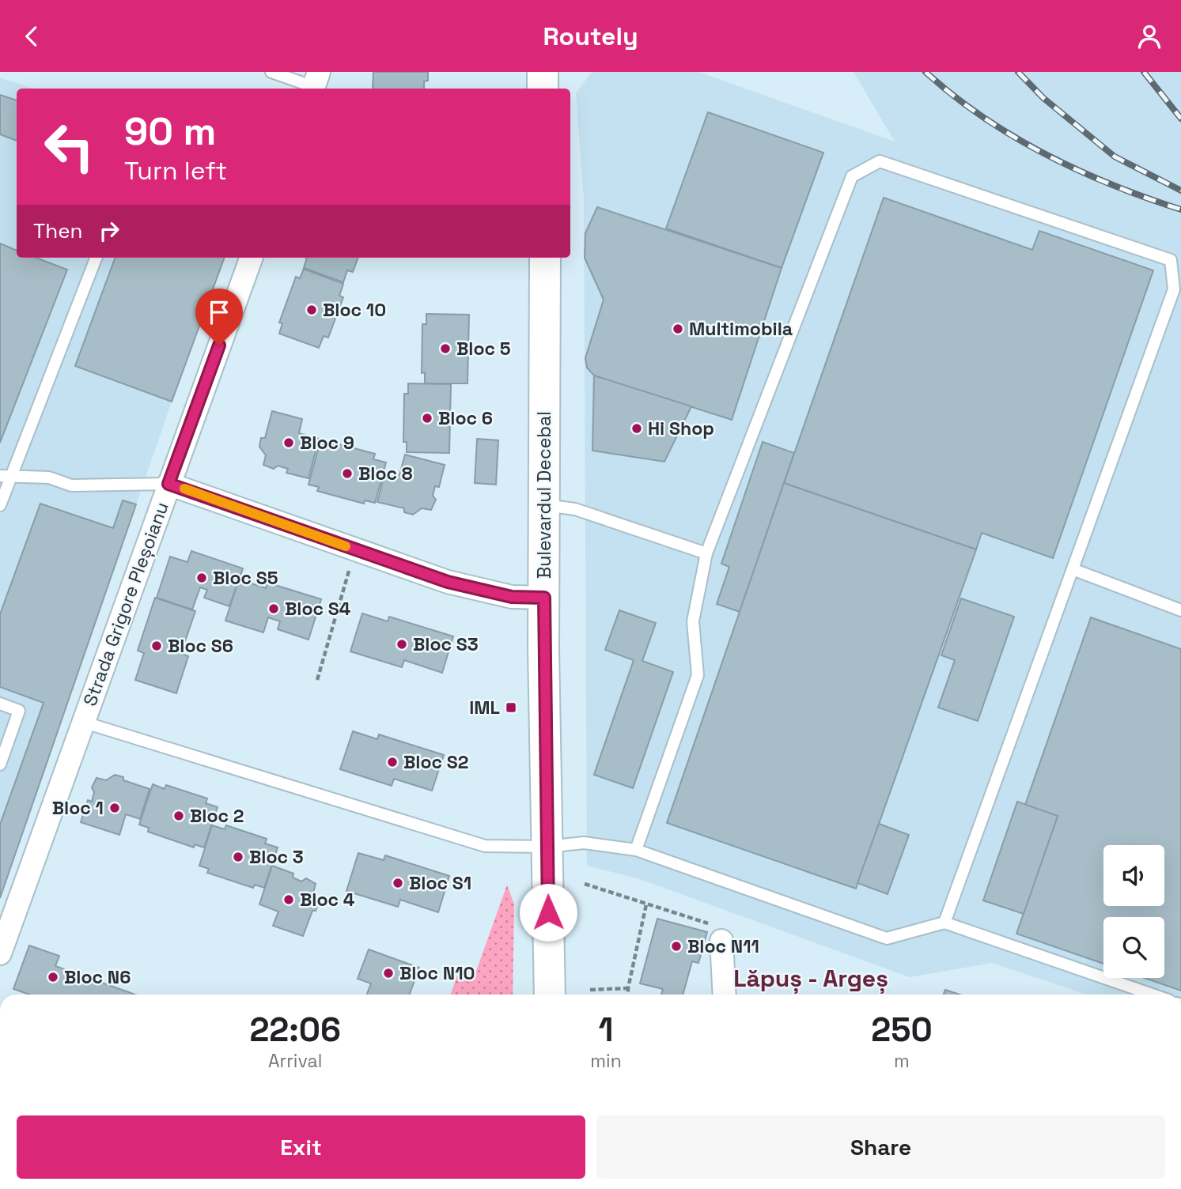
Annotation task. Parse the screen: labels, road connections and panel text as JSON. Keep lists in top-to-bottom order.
{
  "streets": {
    "main road": ["Bulevardul Decebal"],
    "street": ["Strada Grigore Pleșoianu"]
  },
  "districts": ["Lăpuș - Argeș"],
  "places": {
    "other": [
      "Bloc 10",
      "Multimobila",
      "Bloc 5",
      "Bloc 6",
      "Hi Shop",
      "Bloc 9",
      "Bloc 8",
      "Bloc S5",
      "Bloc S4",
      "Bloc S3",
      "Bloc S6",
      "Bloc S2",
      "Bloc 1",
      "Bloc 2",
      "Bloc 3",
      "Bloc S1",
      "Bloc 4",
      "Bloc N11",
      "Bloc N10",
      "Bloc N6"
    ],
    "transit": ["IML"]
  },
  "page": {
    "header": "Routely",
    "turn": ["90 m", "Turn left"],
    "then": "Then",
    "eta": [
      "22:06",
      "Arrival",
      "1",
      "min",
      "250",
      "m"
    ],
    "buttons": ["Exit", "Share"]
  }
}
